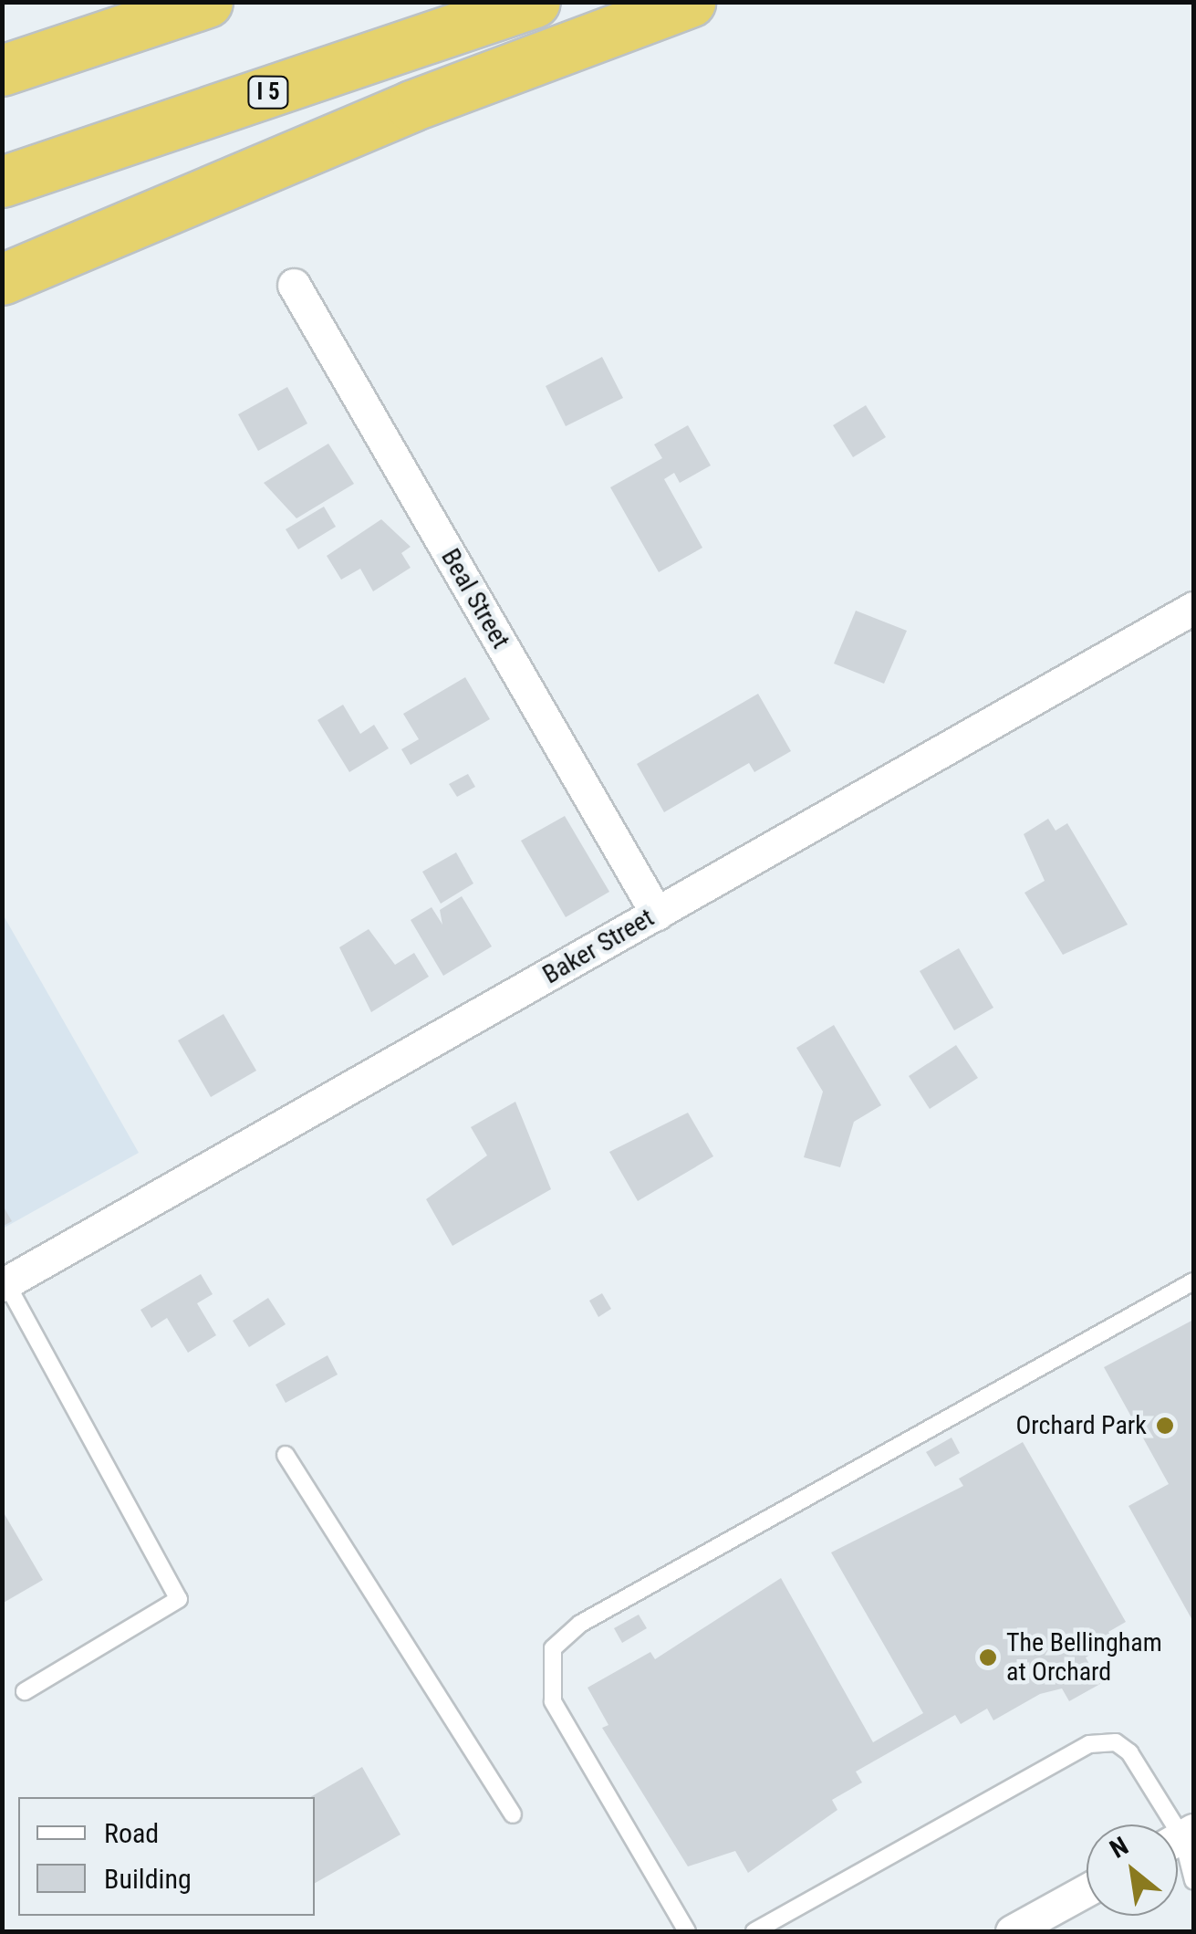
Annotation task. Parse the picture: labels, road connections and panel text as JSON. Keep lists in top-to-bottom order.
{
  "streets": {
    "highway": ["I 5"],
    "street": ["Beal Street", "Baker Street"]
  },
  "crossings": [
    ["Beal Street", "Baker Street"]
  ],
  "places": ["Orchard Park", "The Bellingham at Orchard"],
  "legend": ["Road", "Building"],
  "north": "top left"
}
